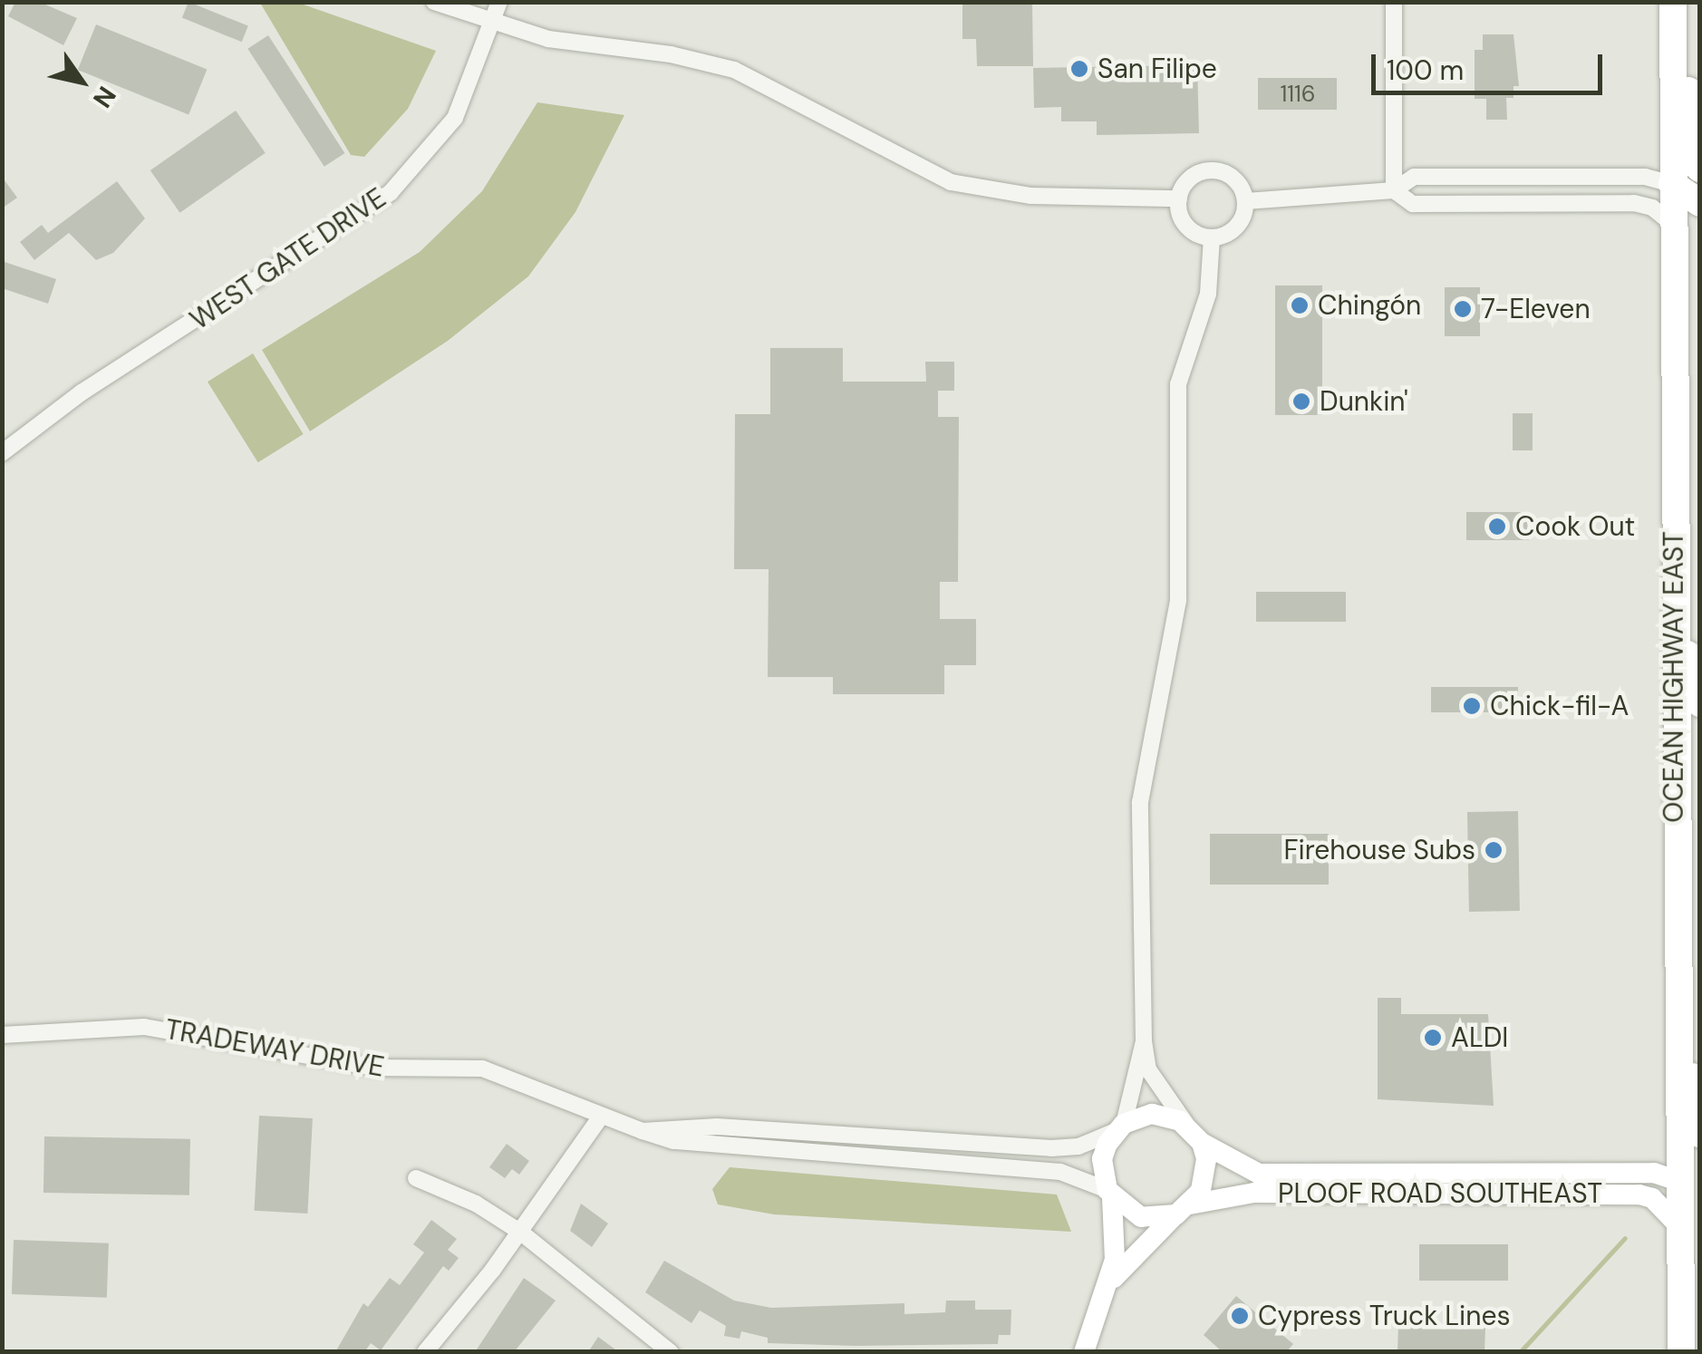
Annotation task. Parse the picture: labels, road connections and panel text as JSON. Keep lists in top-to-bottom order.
{
  "streets": {
    "highway": ["OCEAN HIGHWAY EAST"],
    "street": ["WEST GATE DRIVE", "TRADEWAY DRIVE", "PLOOF ROAD SOUTHEAST"]
  },
  "crossings": [
    ["OCEAN HIGHWAY EAST", "PLOOF ROAD SOUTHEAST"],
    ["TRADEWAY DRIVE", "PLOOF ROAD SOUTHEAST"]
  ],
  "places": [
    "San Filipe",
    "Chingón",
    "7-Eleven",
    "Dunkin'",
    "Cook Out",
    "Chick-fil-A",
    "Firehouse Subs",
    "ALDI",
    "Cypress Truck Lines"
  ],
  "house_numbers": ["1116"],
  "scale_bar": "100 m",
  "north": "bottom right"
}
